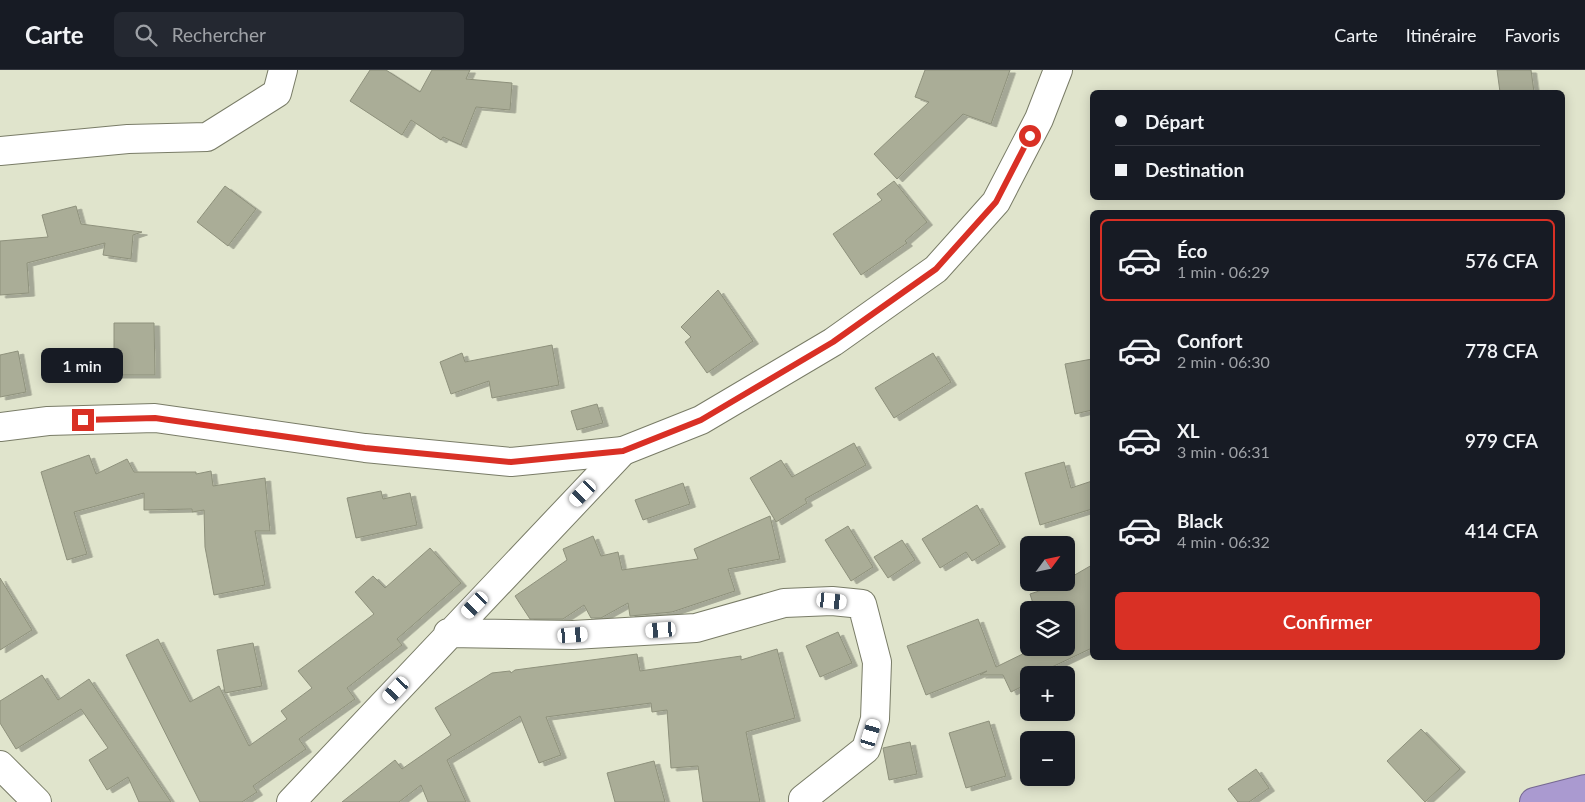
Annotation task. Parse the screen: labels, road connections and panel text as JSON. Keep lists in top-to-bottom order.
{
  "north": "top right",
  "page": {
    "header": "Carte",
    "search": "Rechercher",
    "nav": ["Carte", "Itinéraire", "Favoris"],
    "banner": ["Départ", "Destination"],
    "list": [
      {
        "name": "Éco",
        "note": "1 min · 06:29",
        "value": "576 CFA"
      },
      {
        "name": "Confort",
        "note": "2 min · 06:30",
        "value": "778 CFA"
      },
      {
        "name": "XL",
        "note": "3 min · 06:31",
        "value": "979 CFA"
      },
      {
        "name": "Black",
        "note": "4 min · 06:32",
        "value": "414 CFA"
      }
    ],
    "bubble": "1 min",
    "map_buttons": ["+", "−"],
    "buttons": "Confirmer"
  }
}
